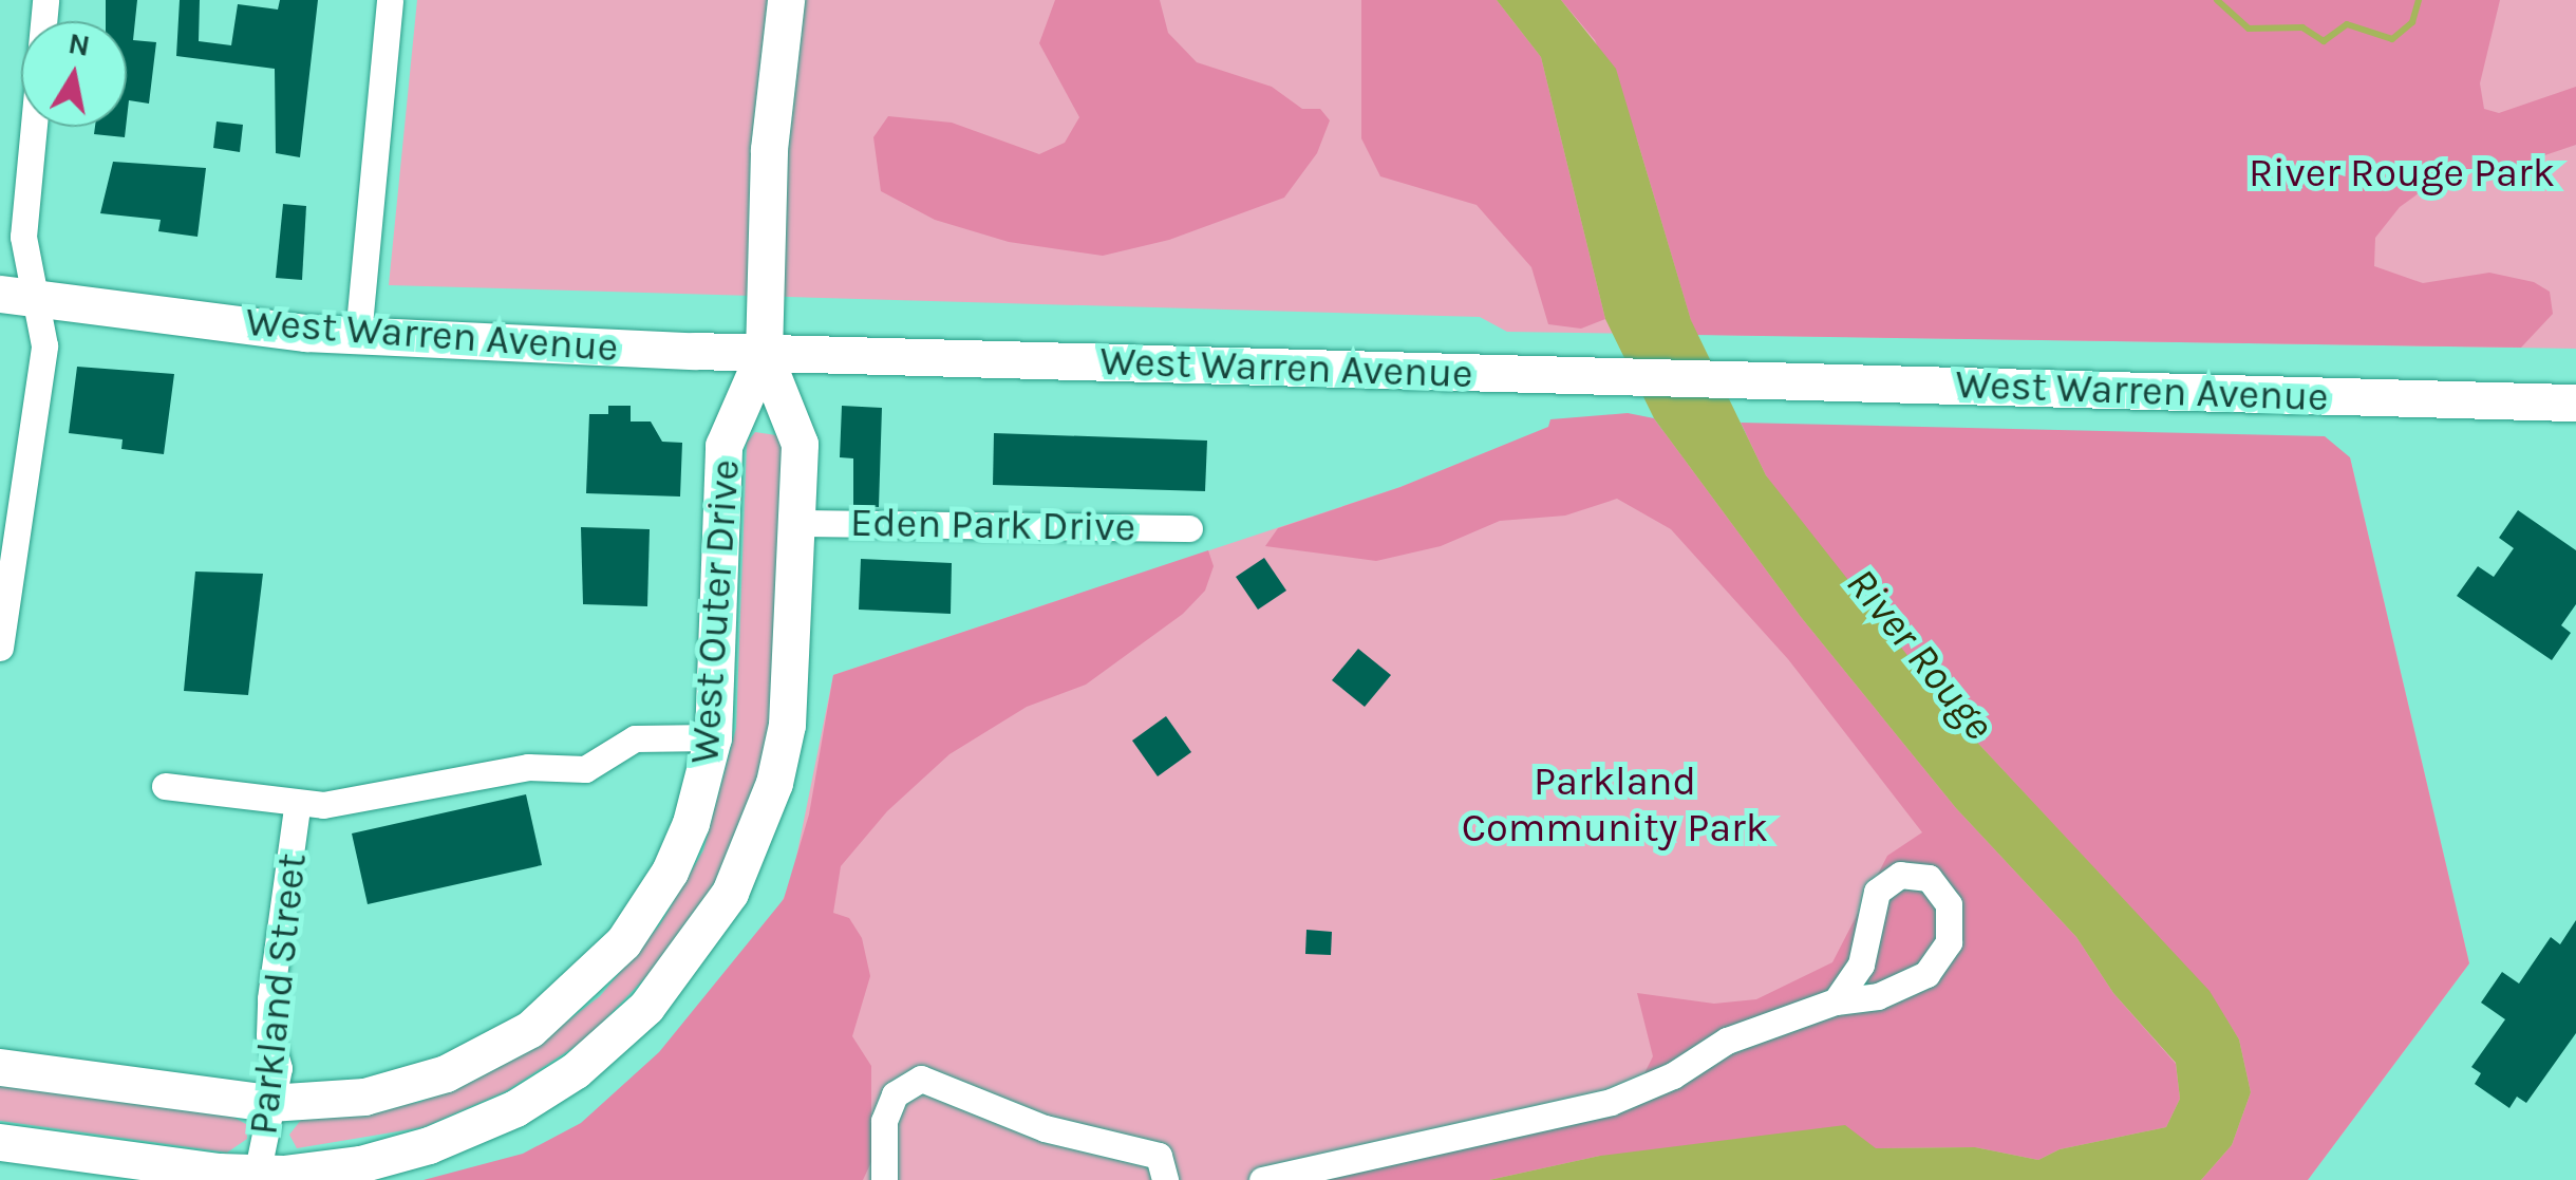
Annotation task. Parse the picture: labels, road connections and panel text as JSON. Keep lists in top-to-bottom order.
{
  "streets": {
    "main road": ["West Warren Avenue", "West Outer Drive"],
    "street": ["Eden Park Drive", "Parkland Street"]
  },
  "crossings": [
    ["West Warren Avenue", "West Outer Drive"],
    ["Eden Park Drive", "West Outer Drive"],
    ["West Outer Drive", "Parkland Street"]
  ],
  "water": ["River Rouge"],
  "parks": ["River Rouge Park", "Parkland Community Park"],
  "north": "top"
}
